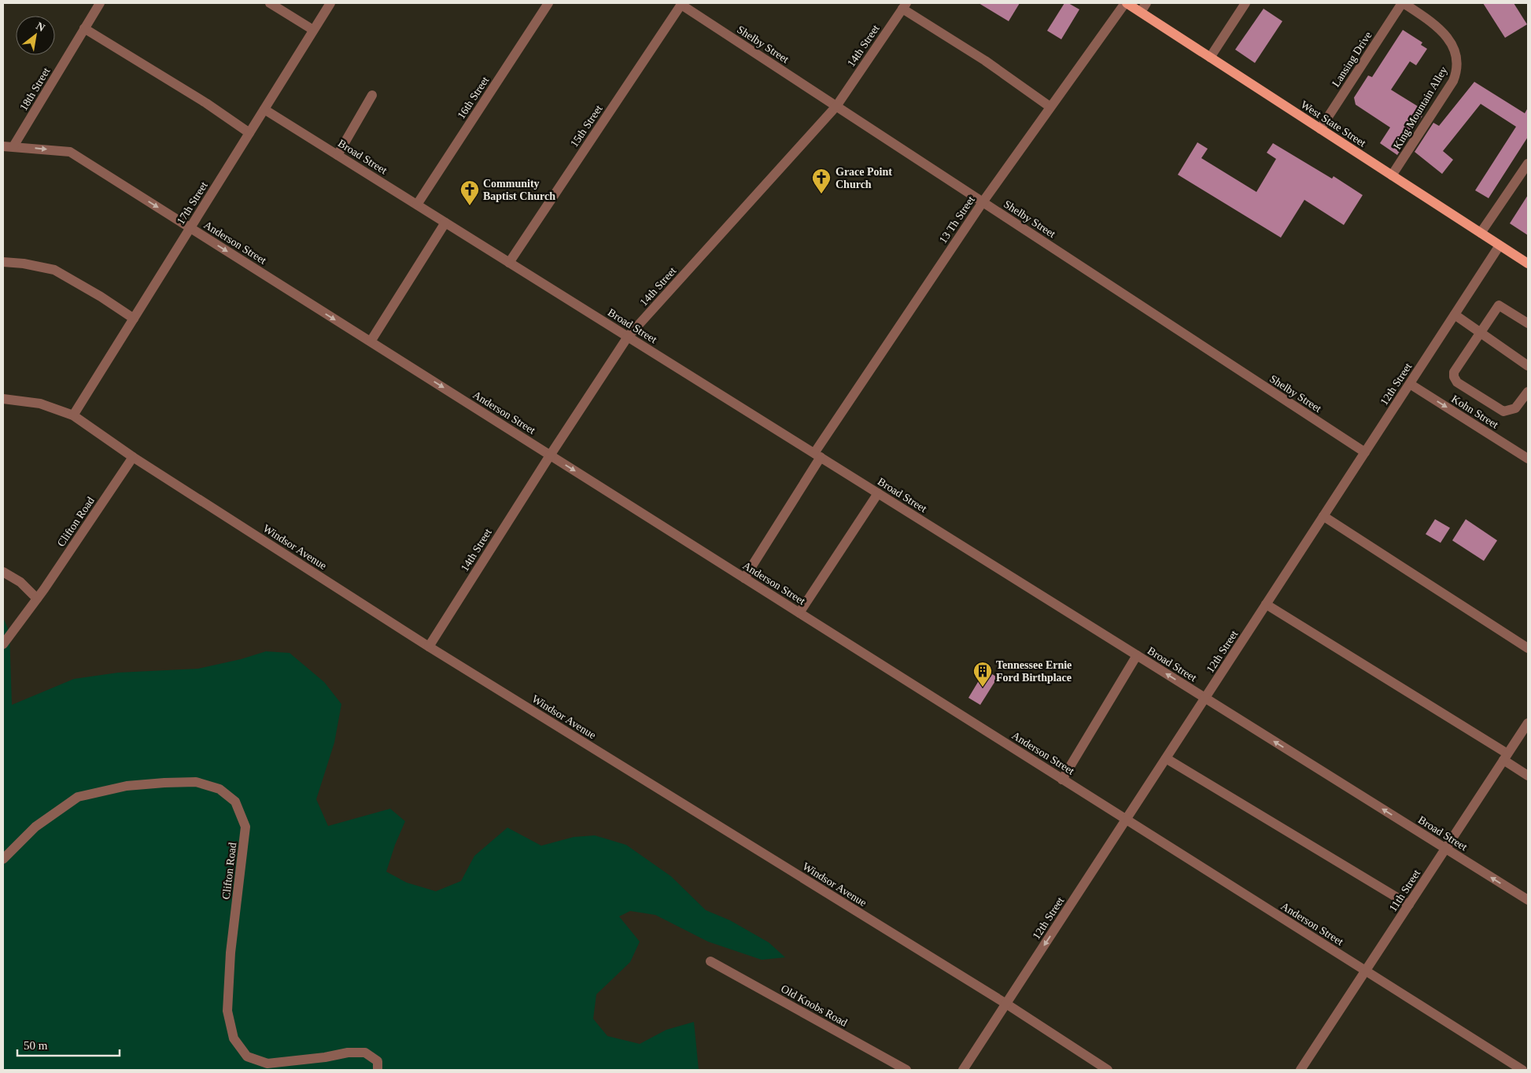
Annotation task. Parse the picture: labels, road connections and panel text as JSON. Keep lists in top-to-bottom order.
{
  "streets": {
    "main road": ["West State Street"],
    "street": [
      "Shelby Street",
      "14th Street",
      "Lansing Drive",
      "18th Street",
      "16th Street",
      "King Mountain Alley",
      "15th Street",
      "Broad Street",
      "17th Street",
      "13 Th Street",
      "Anderson Street",
      "12th Street",
      "Kohn Street",
      "Clifton Road",
      "Windsor Avenue",
      "11th Street",
      "Old Knobs Road"
    ]
  },
  "crossings": [
    ["Shelby Street", "14th Street"],
    ["Shelby Street", "15th Street"],
    ["Shelby Street", "13 Th Street"],
    ["Shelby Street", "12th Street"],
    ["14th Street", "Broad Street"],
    ["14th Street", "Anderson Street"],
    ["14th Street", "Windsor Avenue"],
    ["Lansing Drive", "King Mountain Alley"],
    ["Lansing Drive", "West State Street"],
    ["18th Street", "Anderson Street"],
    ["16th Street", "Broad Street"],
    ["King Mountain Alley", "West State Street"],
    ["West State Street", "13 Th Street"],
    ["West State Street", "12th Street"],
    ["15th Street", "Broad Street"],
    ["Broad Street", "17th Street"],
    ["Broad Street", "13 Th Street"],
    ["Broad Street", "12th Street"],
    ["Broad Street", "11th Street"],
    ["17th Street", "Anderson Street"],
    ["17th Street", "Windsor Avenue"],
    ["13 Th Street", "Anderson Street"],
    ["Anderson Street", "12th Street"],
    ["Anderson Street", "11th Street"],
    ["12th Street", "Kohn Street"],
    ["12th Street", "Windsor Avenue"],
    ["Clifton Road", "Windsor Avenue"]
  ],
  "one_way": ["Anderson Street"],
  "places": {
    "church": ["Grace Point Church", "Community Baptist Church"],
    "building": ["Tennessee Ernie Ford Birthplace"]
  },
  "scale_bar": "50 m",
  "north": "top right"
}
